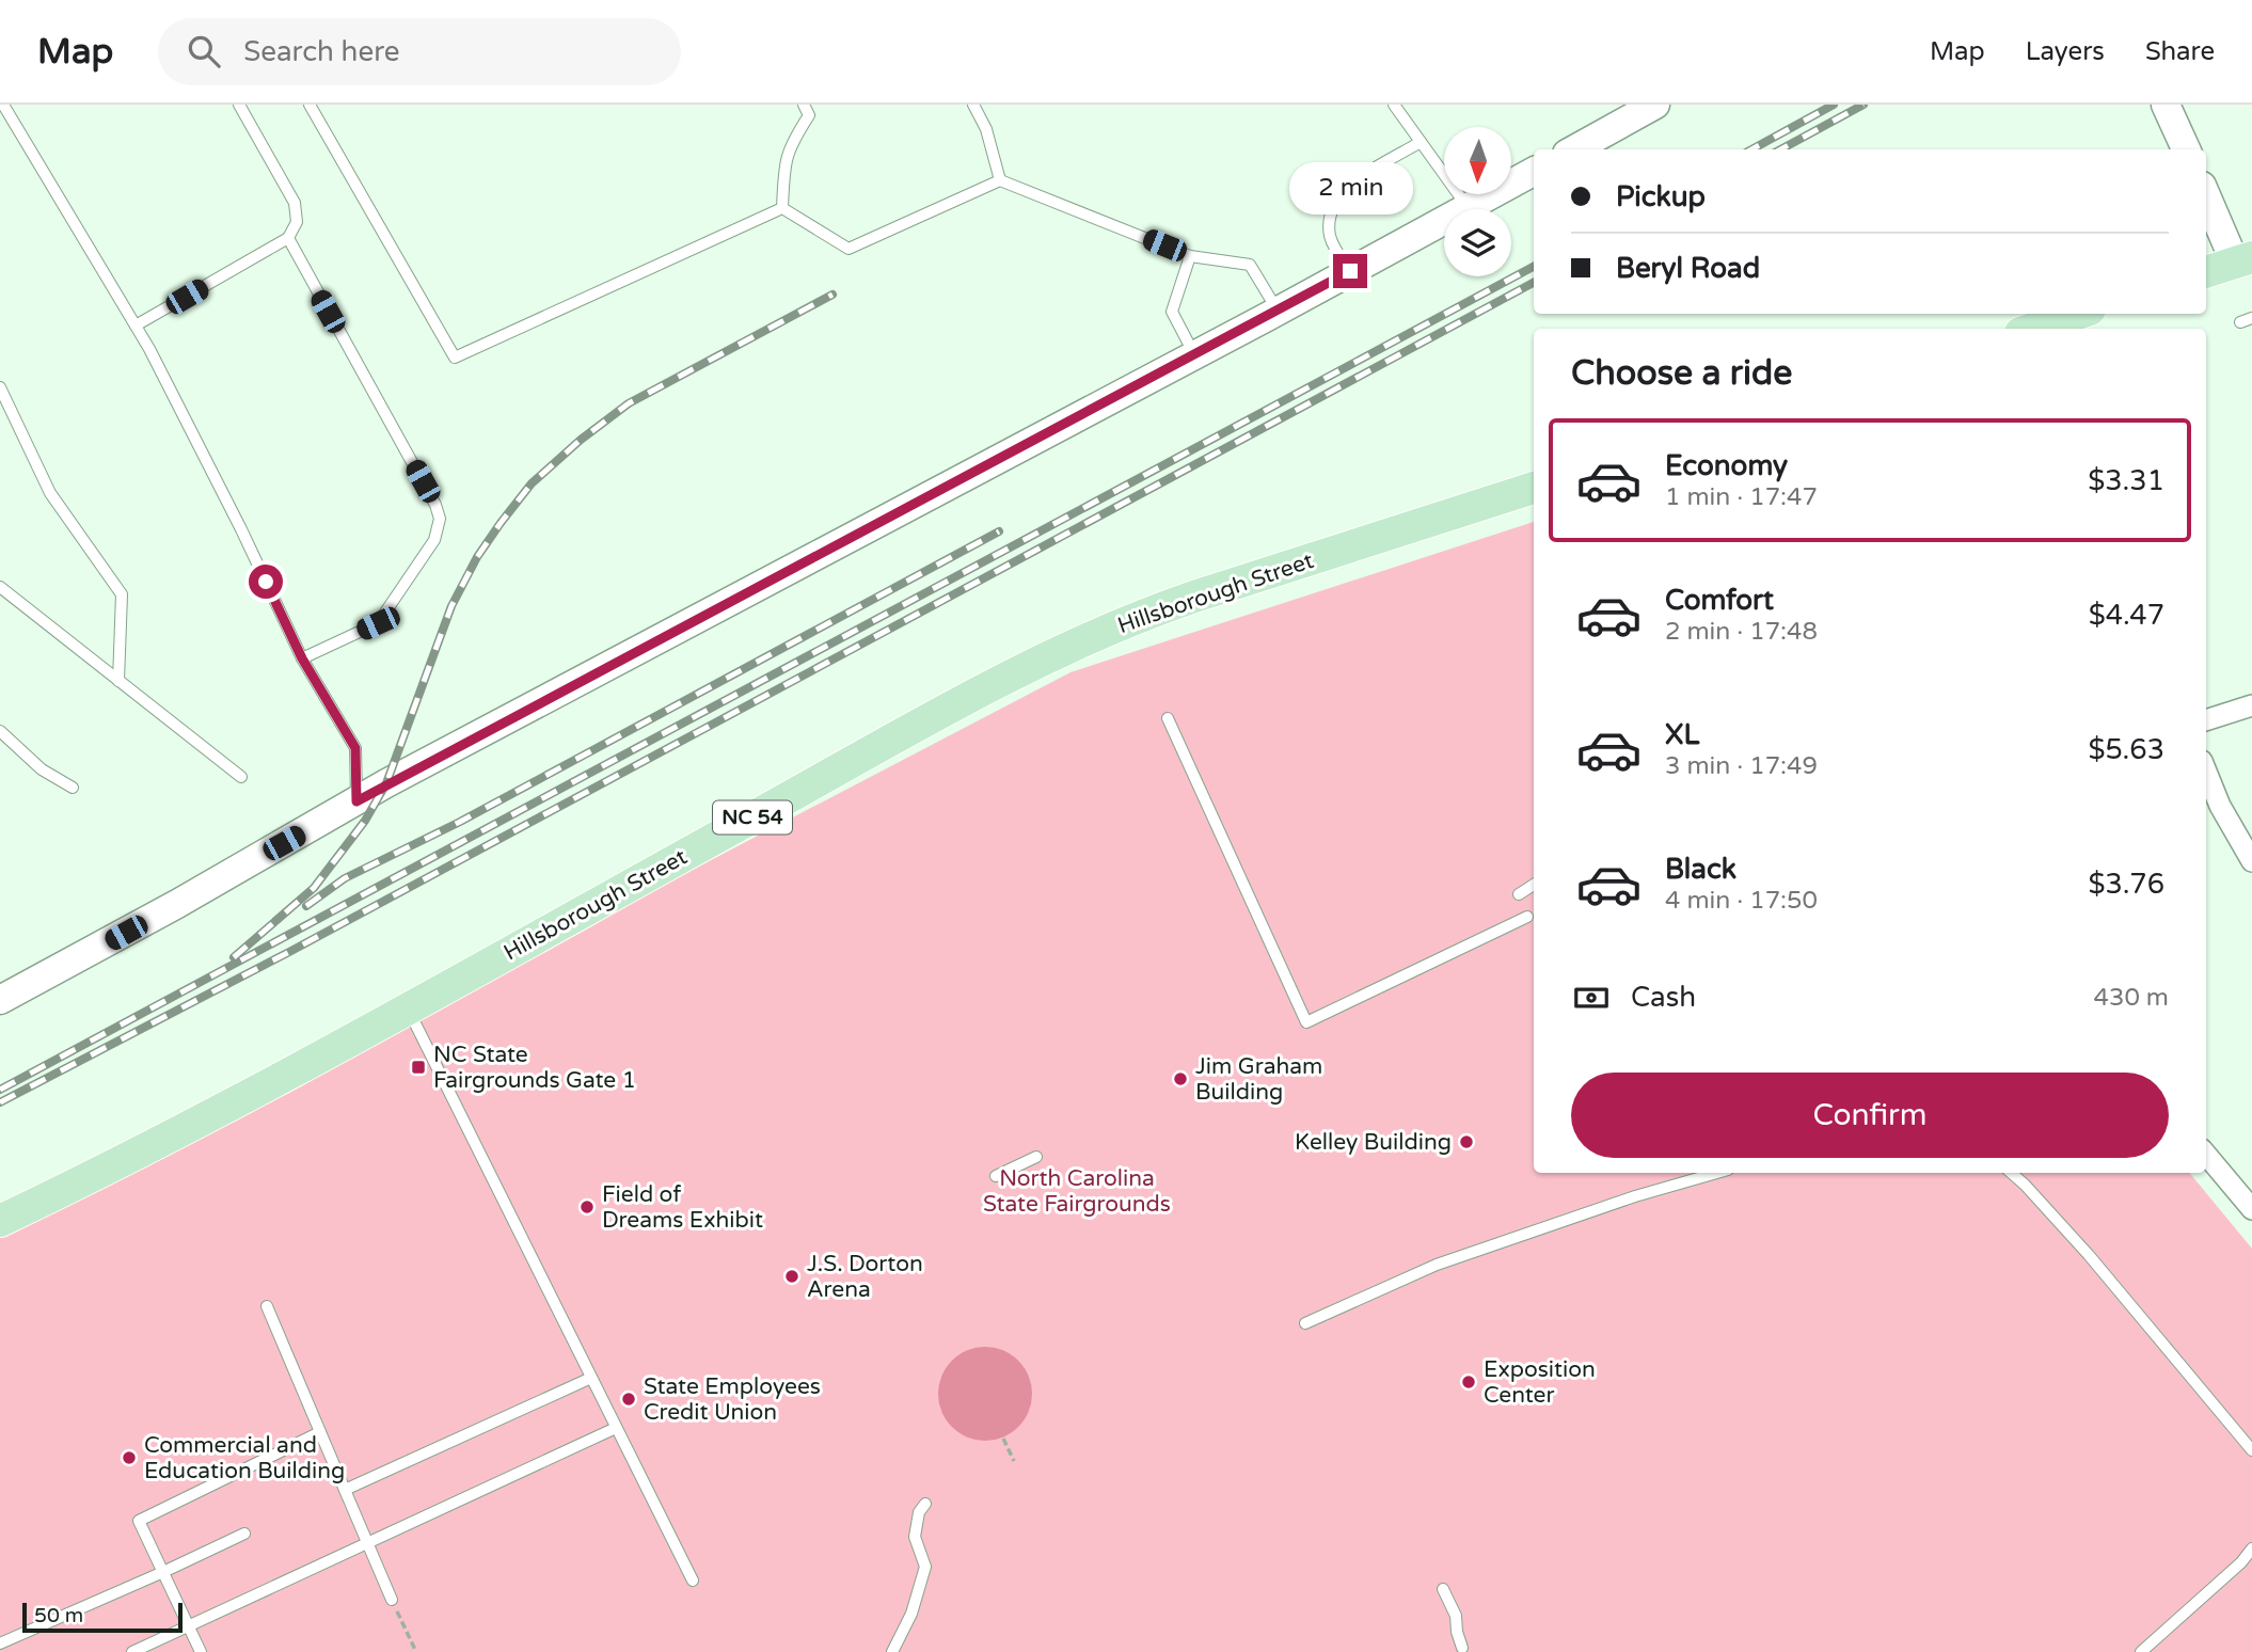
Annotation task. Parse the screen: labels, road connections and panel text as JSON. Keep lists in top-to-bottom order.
{
  "streets": {
    "main road": ["Hillsborough Street", "NC 54"]
  },
  "parks": ["North Carolina State Fairgrounds"],
  "places": {
    "transit": ["NC State Fairgrounds Gate 1"],
    "other": [
      "Jim Graham Building",
      "Kelley Building",
      "Field of Dreams Exhibit",
      "J.S. Dorton Arena",
      "Exposition Center",
      "State Employees Credit Union",
      "Commercial and Education Building"
    ]
  },
  "scale_bar": "50 m",
  "north": "bottom",
  "page": {
    "header": "Map",
    "search": "Search here",
    "nav": ["Map", "Layers", "Share"],
    "banner": ["Pickup", "Beryl Road"],
    "bubble": "2 min",
    "heading": "Choose a ride",
    "list": [
      {
        "name": "Economy",
        "note": "1 min · 17:47",
        "value": "$3.31"
      },
      {
        "name": "Comfort",
        "note": "2 min · 17:48",
        "value": "$4.47"
      },
      {
        "name": "XL",
        "note": "3 min · 17:49",
        "value": "$5.63"
      },
      {
        "name": "Black",
        "note": "4 min · 17:50",
        "value": "$3.76"
      }
    ],
    "pay": ["Cash", "430 m"],
    "buttons": "Confirm",
    "scale": "50 m"
  }
}
